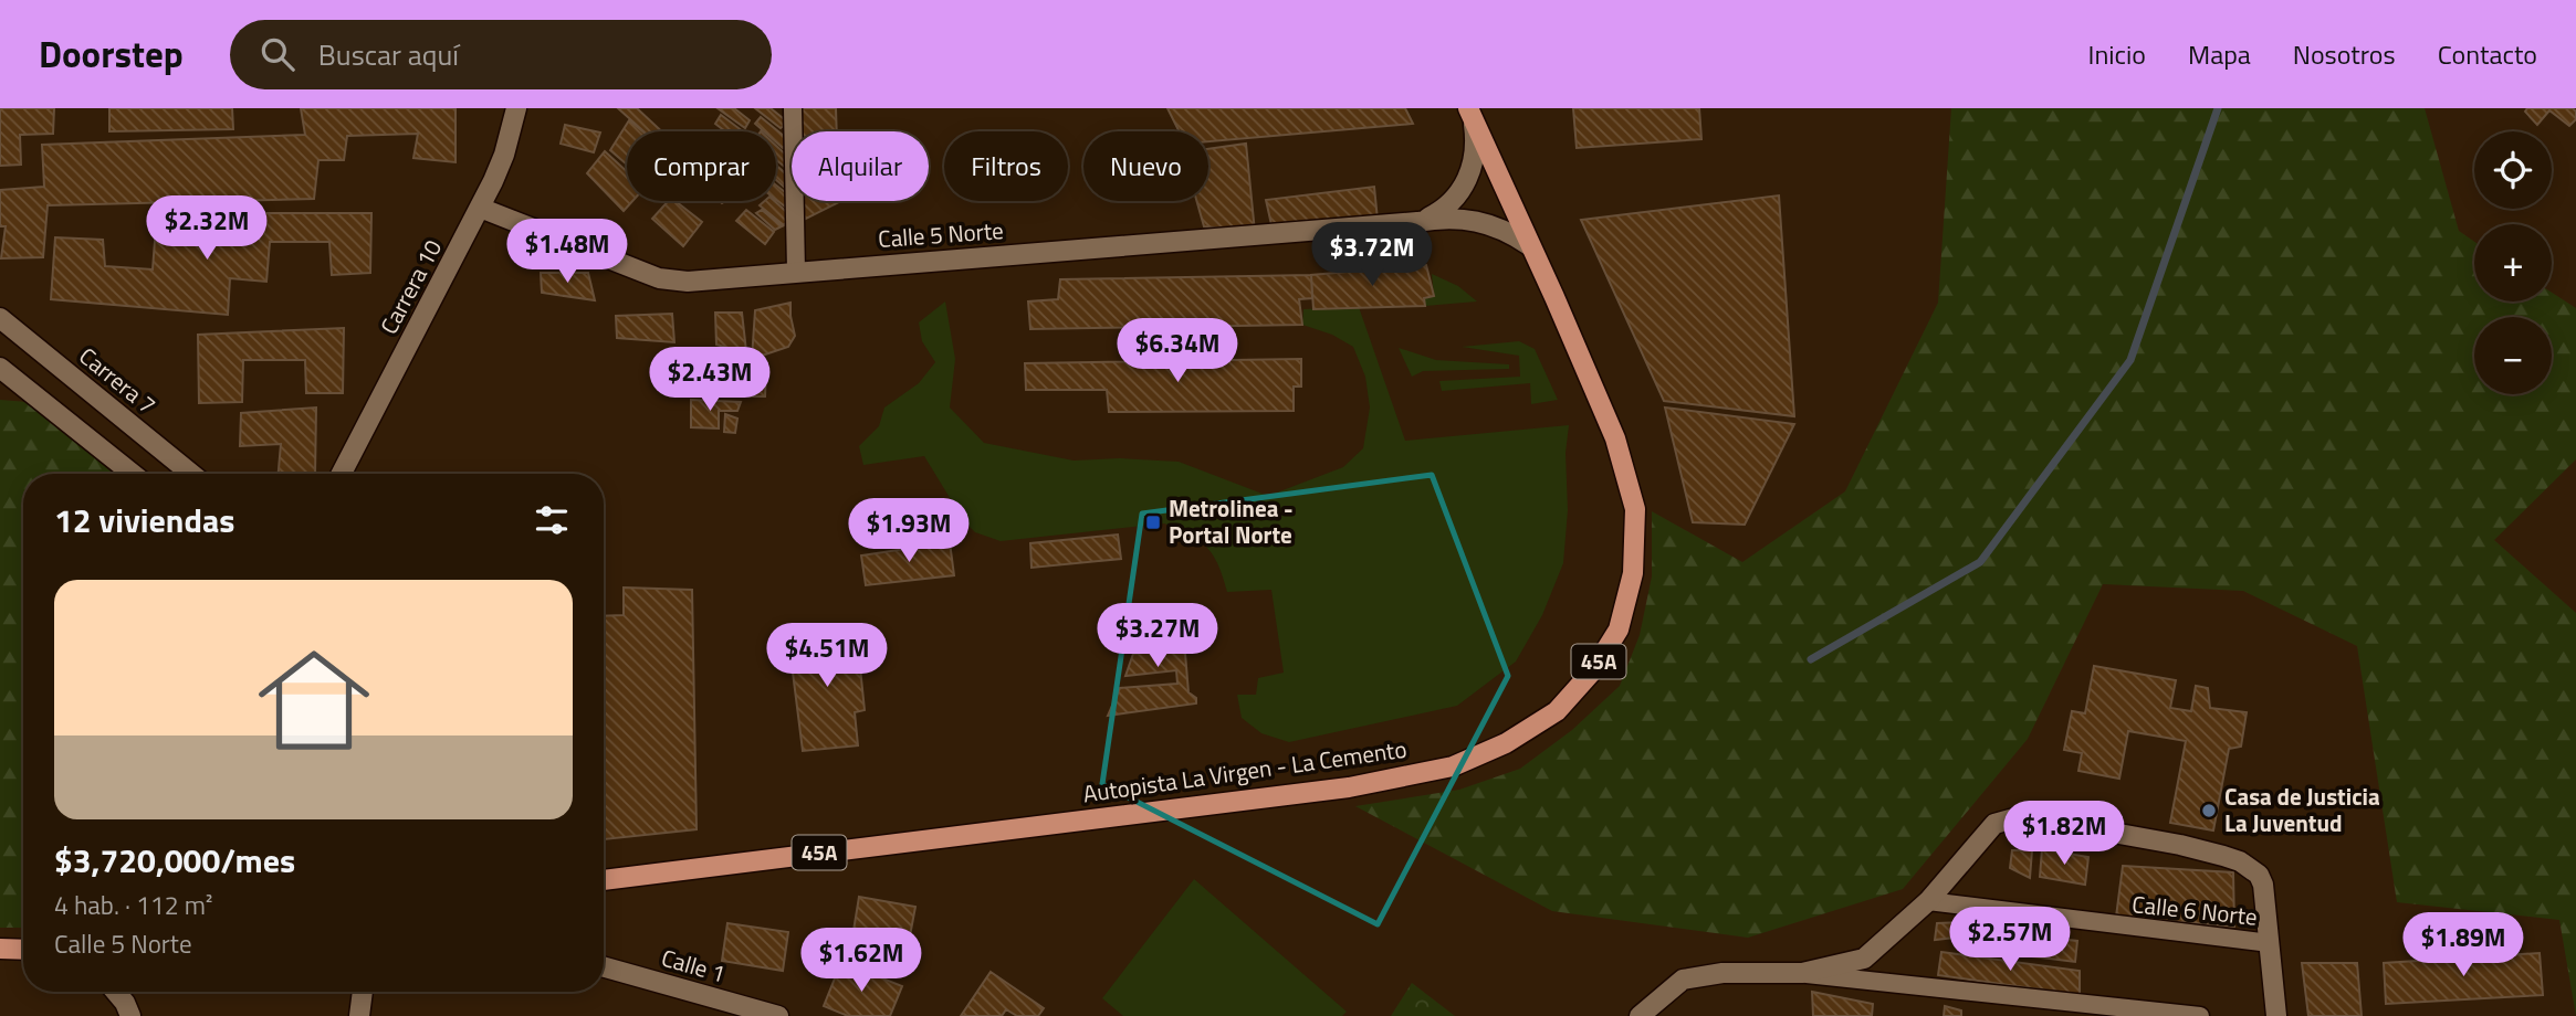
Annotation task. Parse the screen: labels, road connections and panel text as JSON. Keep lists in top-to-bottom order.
{
  "streets": {
    "main road": ["45A", "Autopista La Virgen - La Cemento"],
    "street": [
      "Calle 5 Norte",
      "Carrera 10",
      "Carrera 7",
      "Calle 6 Norte",
      "Calle 1"
    ]
  },
  "crossings": [
    ["Calle 5 Norte", "Carrera 10"],
    ["Calle 5 Norte", "Autopista La Virgen - La Cemento"]
  ],
  "places": {
    "transit": ["Metrolinea - Portal Norte"],
    "other": ["Casa de Justicia La Juventud"]
  },
  "page": {
    "header": "Doorstep",
    "search": "Buscar aquí",
    "nav": [
      "Inicio",
      "Mapa",
      "Nosotros",
      "Contacto"
    ],
    "map_buttons": ["+", "−"],
    "chip": [
      "Comprar",
      "Alquilar",
      "Filtros",
      "Nuevo"
    ],
    "price": [
      "$2.32M",
      "$1.48M",
      "$3.72M",
      "$6.34M",
      "$2.43M",
      "$1.93M",
      "$3.27M",
      "$4.51M",
      "$1.82M",
      "$2.57M",
      "$1.89M",
      "$1.62M"
    ],
    "heading": "12 viviendas",
    "list": [
      {
        "name": "$3,720,000/mes",
        "note": "4 hab. · 112 m² · Calle 5 Norte"
      }
    ]
  }
}
